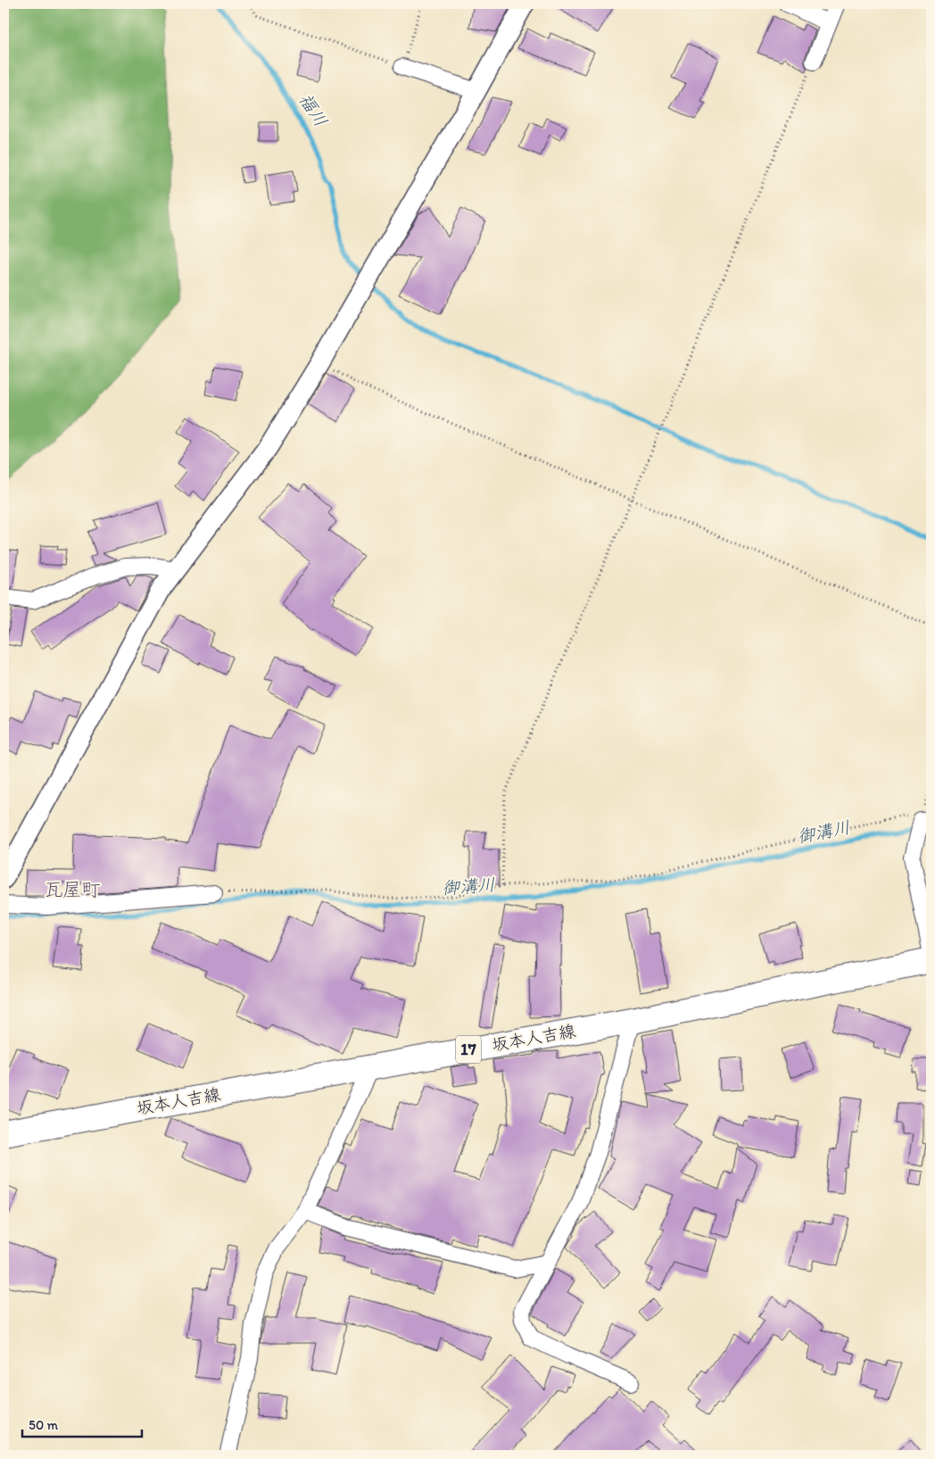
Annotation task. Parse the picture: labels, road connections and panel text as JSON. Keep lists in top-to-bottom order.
{
  "streets": {
    "main road": ["坂本人吉線", "17"]
  },
  "districts": ["瓦屋町"],
  "water": ["福川", "御溝川"],
  "scale_bar": "50 m"
}
